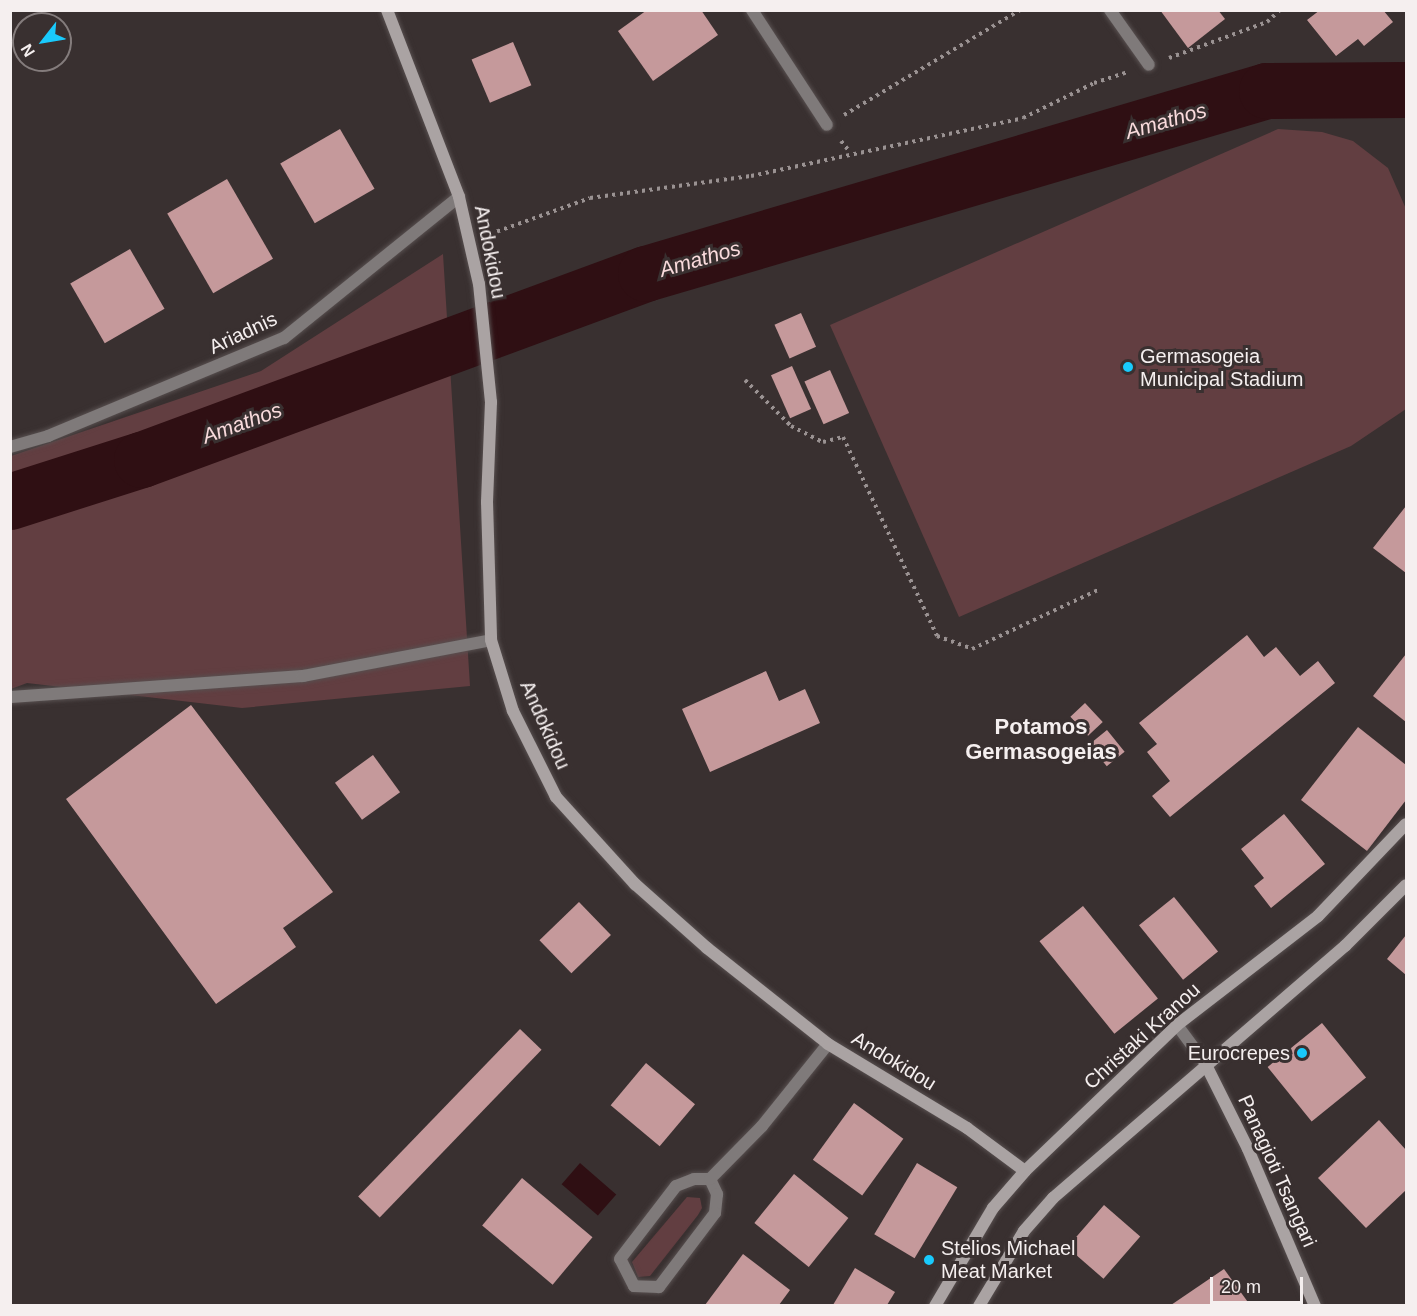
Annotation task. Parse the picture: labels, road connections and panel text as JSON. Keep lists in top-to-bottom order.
{
  "streets": {
    "street": [
      "Andokidou",
      "Ariadnis",
      "Christaki Kranou",
      "Panagioti Tsangari"
    ]
  },
  "crossings": [
    ["Andokidou", "Ariadnis"],
    ["Andokidou", "Christaki Kranou"],
    ["Christaki Kranou", "Panagioti Tsangari"]
  ],
  "districts": ["Potamos Germasogeias"],
  "water": ["Amathos"],
  "places": ["Germasogeia Municipal Stadium", "Eurocrepes", "Stelios Michael Meat Market"],
  "scale_bar": "20 m",
  "north": "bottom left"
}
